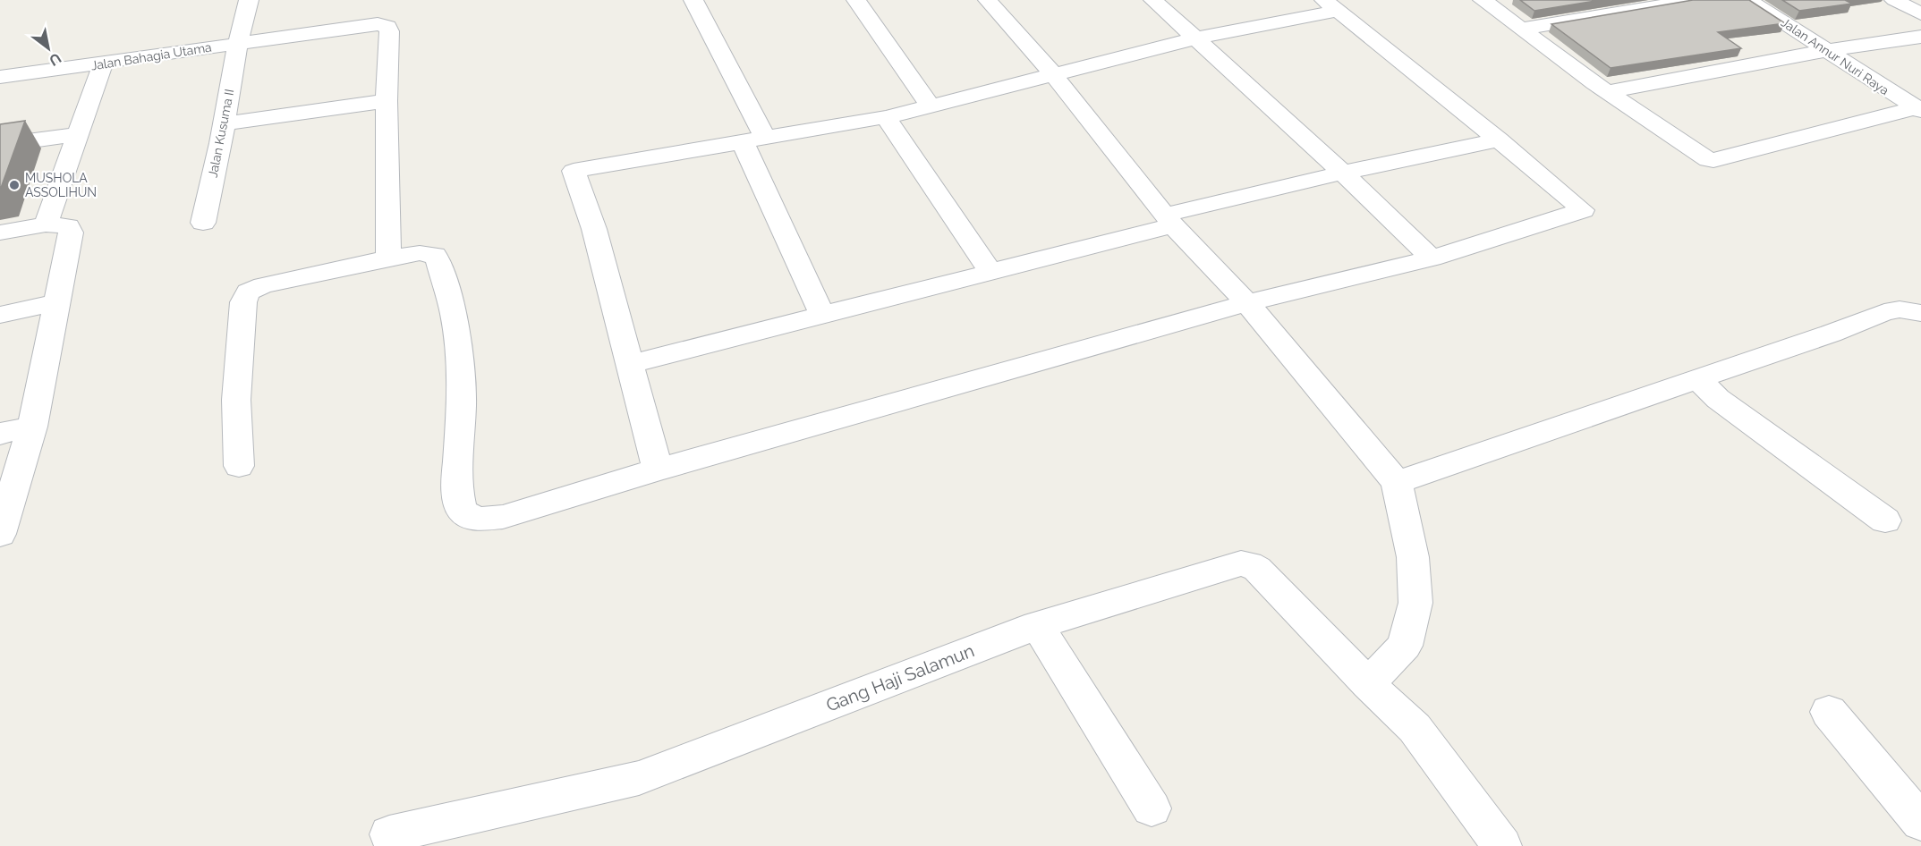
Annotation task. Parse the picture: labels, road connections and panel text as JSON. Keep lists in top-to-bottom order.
{
  "streets": {
    "street": [
      "Jalan Bahagia Utama",
      "Jalan Annur Nuri Raya",
      "Jalan Kusuma II",
      "Gang Haji Salamun"
    ]
  },
  "crossings": [
    ["Jalan Bahagia Utama", "Jalan Kusuma II"]
  ],
  "places": ["MUSHOLA ASSOLIHUN"],
  "north": "bottom right"
}
